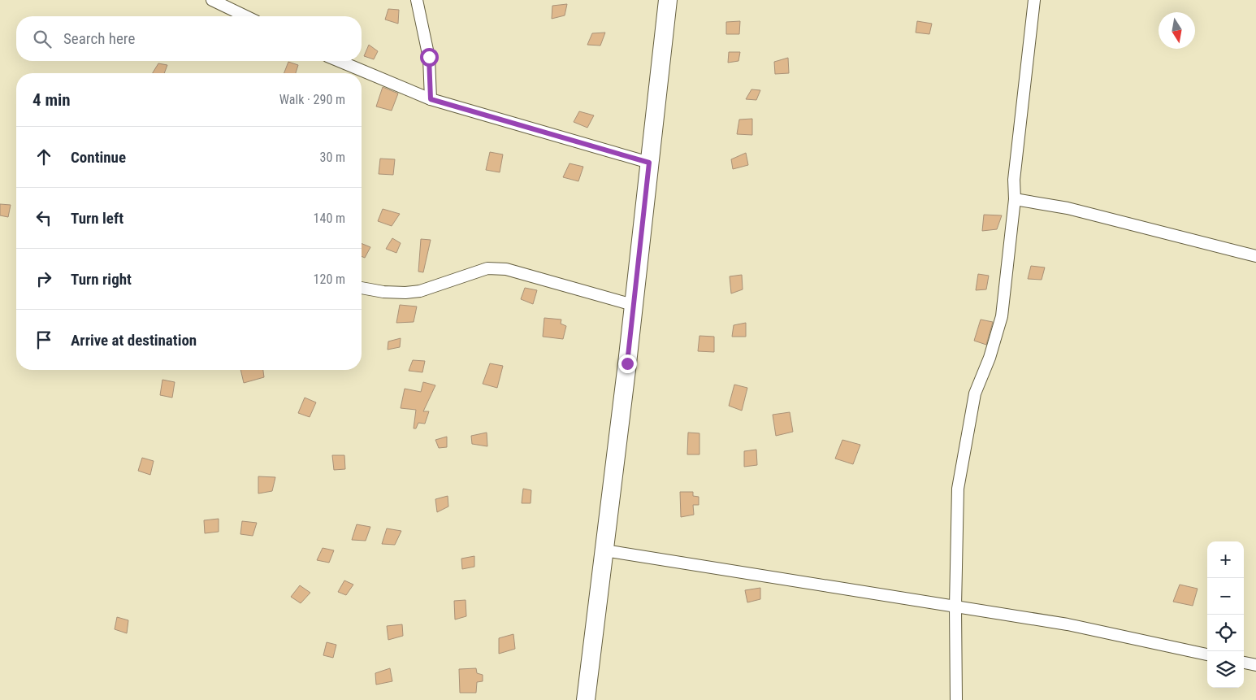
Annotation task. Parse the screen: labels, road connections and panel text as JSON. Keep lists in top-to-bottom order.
{
  "north": "bottom",
  "page": {
    "search": "Search here",
    "heading": ["4 min", "Walk · 290 m"],
    "list": [
      ["Continue", "30 m"],
      ["Turn left", "140 m"],
      ["Turn right", "120 m"],
      "Arrive at destination"
    ],
    "map_buttons": ["+", "−"]
  }
}
